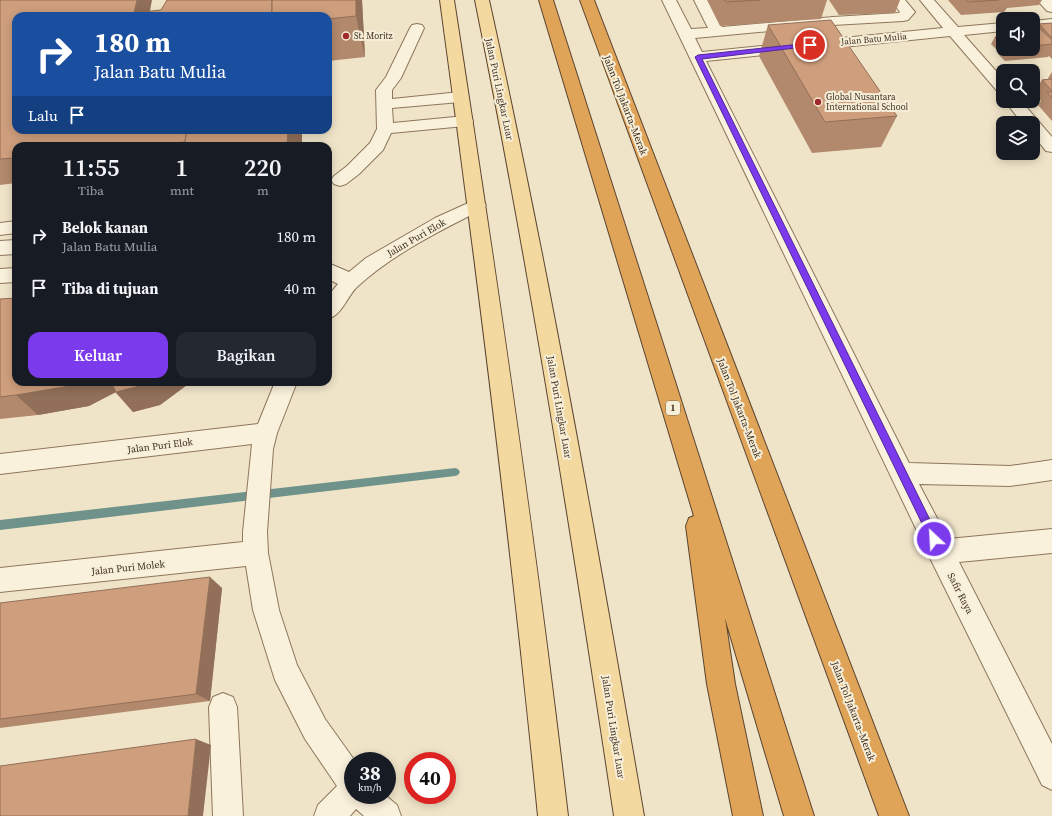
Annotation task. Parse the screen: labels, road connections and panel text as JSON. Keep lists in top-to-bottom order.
{
  "streets": {
    "highway": ["Jalan Tol Jakarta–Merak", "1"],
    "main road": ["Jalan Puri Lingkar Luar"],
    "street": [
      "Jalan Batu Mulia",
      "Jalan Puri Elok",
      "Jalan Puri Molek",
      "Safir Raya"
    ]
  },
  "crossings": [
    ["Jalan Batu Mulia", "Safir Raya"],
    ["Jalan Puri Lingkar Luar", "Jalan Puri Elok"]
  ],
  "places": ["St. Moritz", "Global Nusantara International School"],
  "page": {
    "turn": ["180 m", "Jalan Batu Mulia"],
    "then": "Lalu",
    "eta": [
      "11:55",
      "Tiba",
      "1",
      "mnt",
      "220",
      "m"
    ],
    "list": [
      {
        "name": "Belok kanan",
        "note": "Jalan Batu Mulia",
        "value": "180 m"
      },
      {
        "name": "Tiba di tujuan",
        "value": "40 m"
      }
    ],
    "buttons": ["Keluar", "Bagikan"],
    "speed": "38 km/h",
    "limit": "40"
  }
}
